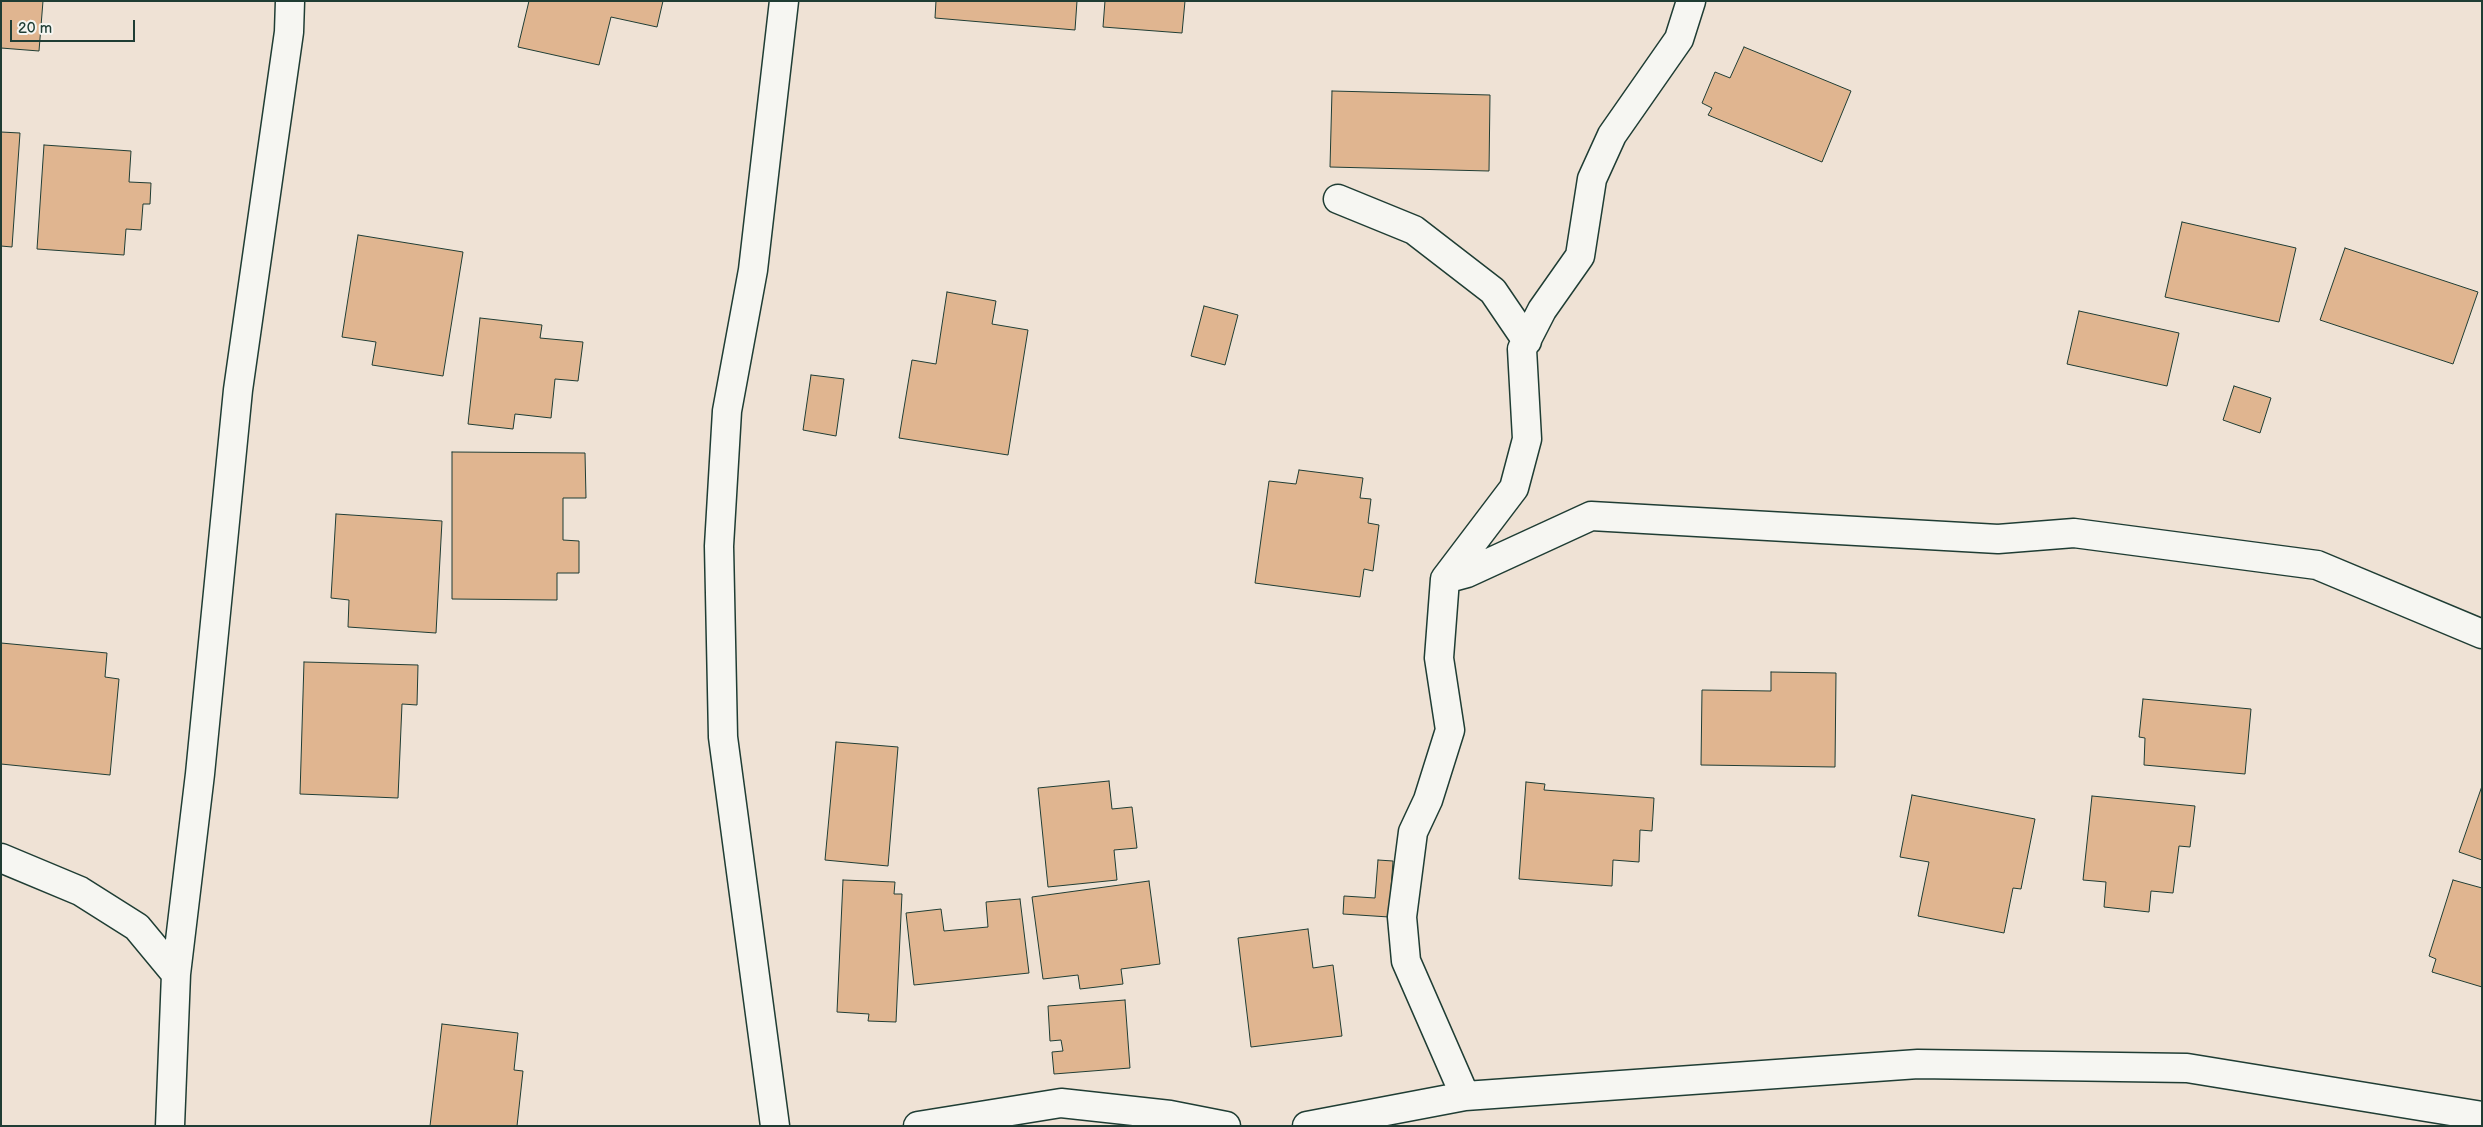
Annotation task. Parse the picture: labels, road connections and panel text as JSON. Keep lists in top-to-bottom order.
{
  "scale_bar": "20 m"
}
